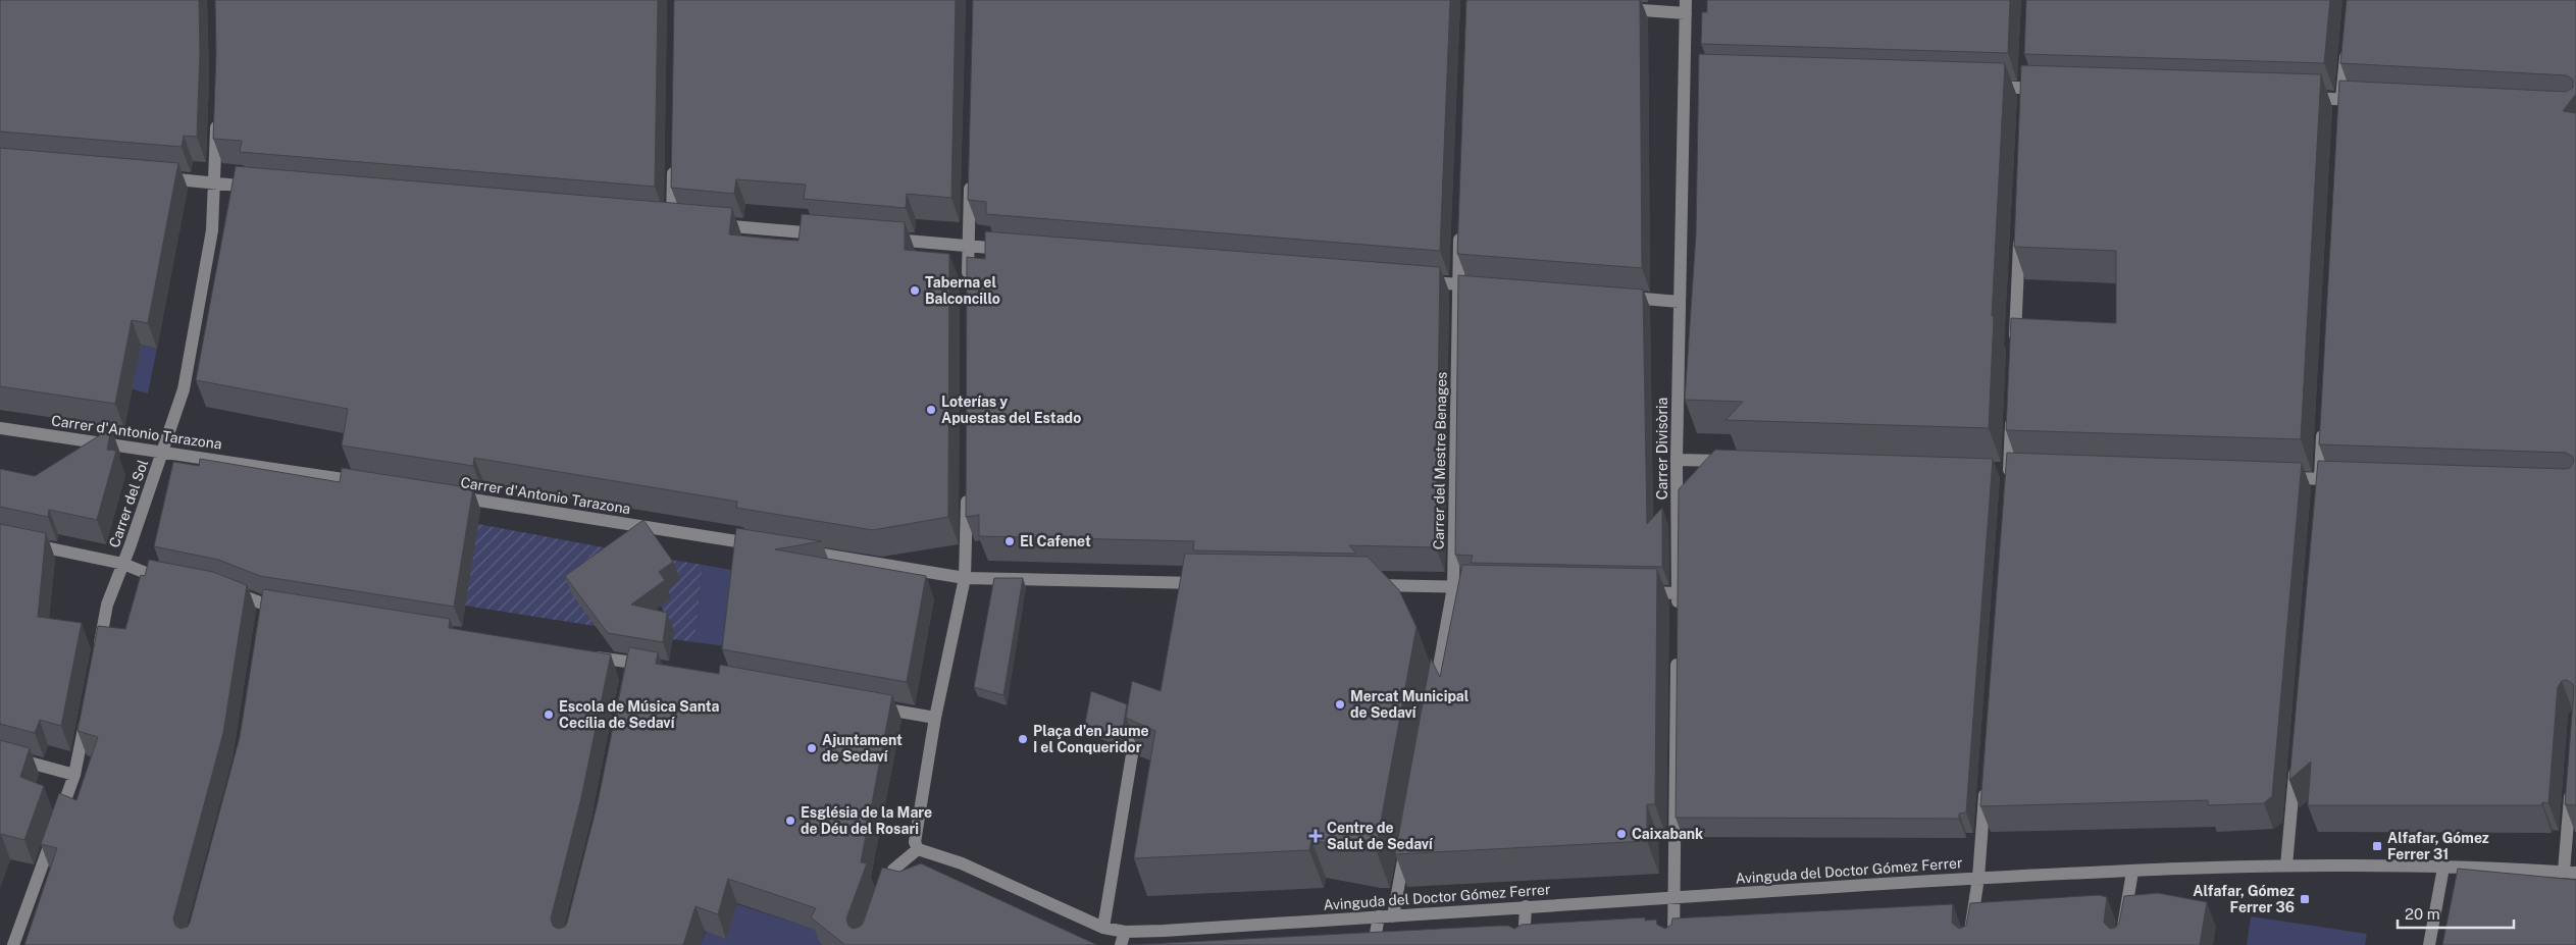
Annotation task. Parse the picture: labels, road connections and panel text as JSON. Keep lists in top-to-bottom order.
{
  "streets": {
    "street": [
      "Carrer d'Antonio Tarazona",
      "Carrer Divisòria",
      "Carrer del Mestre Benages",
      "Carrer del Sol",
      "Avinguda del Doctor Gómez Ferrer"
    ]
  },
  "crossings": [
    ["Carrer d'Antonio Tarazona", "Carrer del Sol"]
  ],
  "places": {
    "other": [
      "Taberna el Balconcillo",
      "Loterías y Apuestas del Estado",
      "El Cafenet",
      "Mercat Municipal de Sedaví",
      "Escola de Música Santa Cecília de Sedaví",
      "Plaça d'en Jaume I el Conqueridor",
      "Ajuntament de Sedaví",
      "Església de la Mare de Déu del Rosari",
      "Caixabank"
    ],
    "health": ["Centre de Salut de Sedaví"],
    "transit": ["Alfafar, Gómez Ferrer 31", "Alfafar, Gómez Ferrer 36"]
  },
  "scale_bar": "20 m"
}
